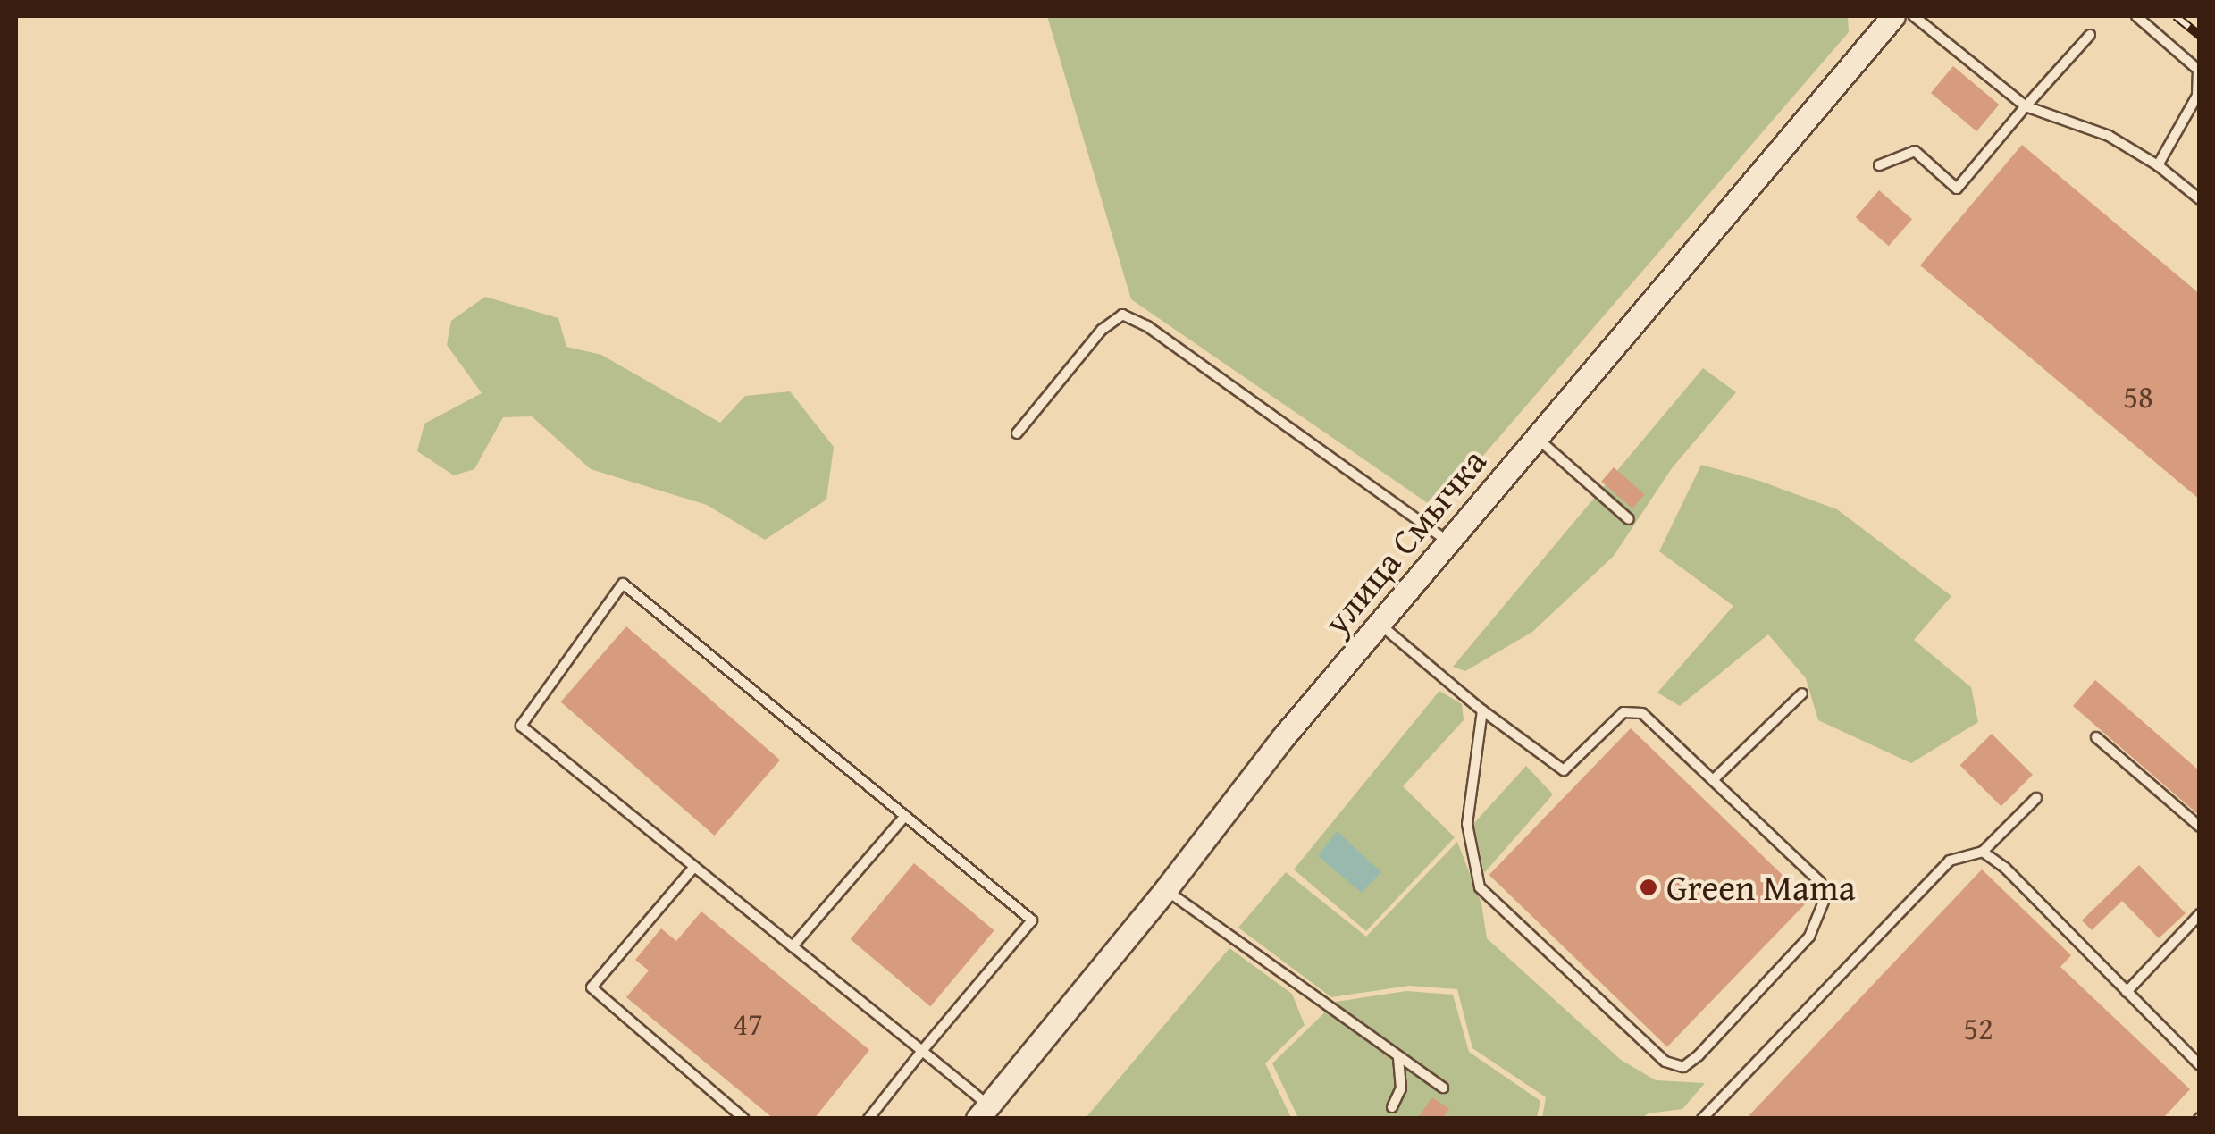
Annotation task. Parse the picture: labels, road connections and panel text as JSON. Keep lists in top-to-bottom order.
{
  "streets": {
    "street": ["улица Смычка"]
  },
  "places": ["Green Mama"],
  "house_numbers": ["58", "47", "52"]
}
